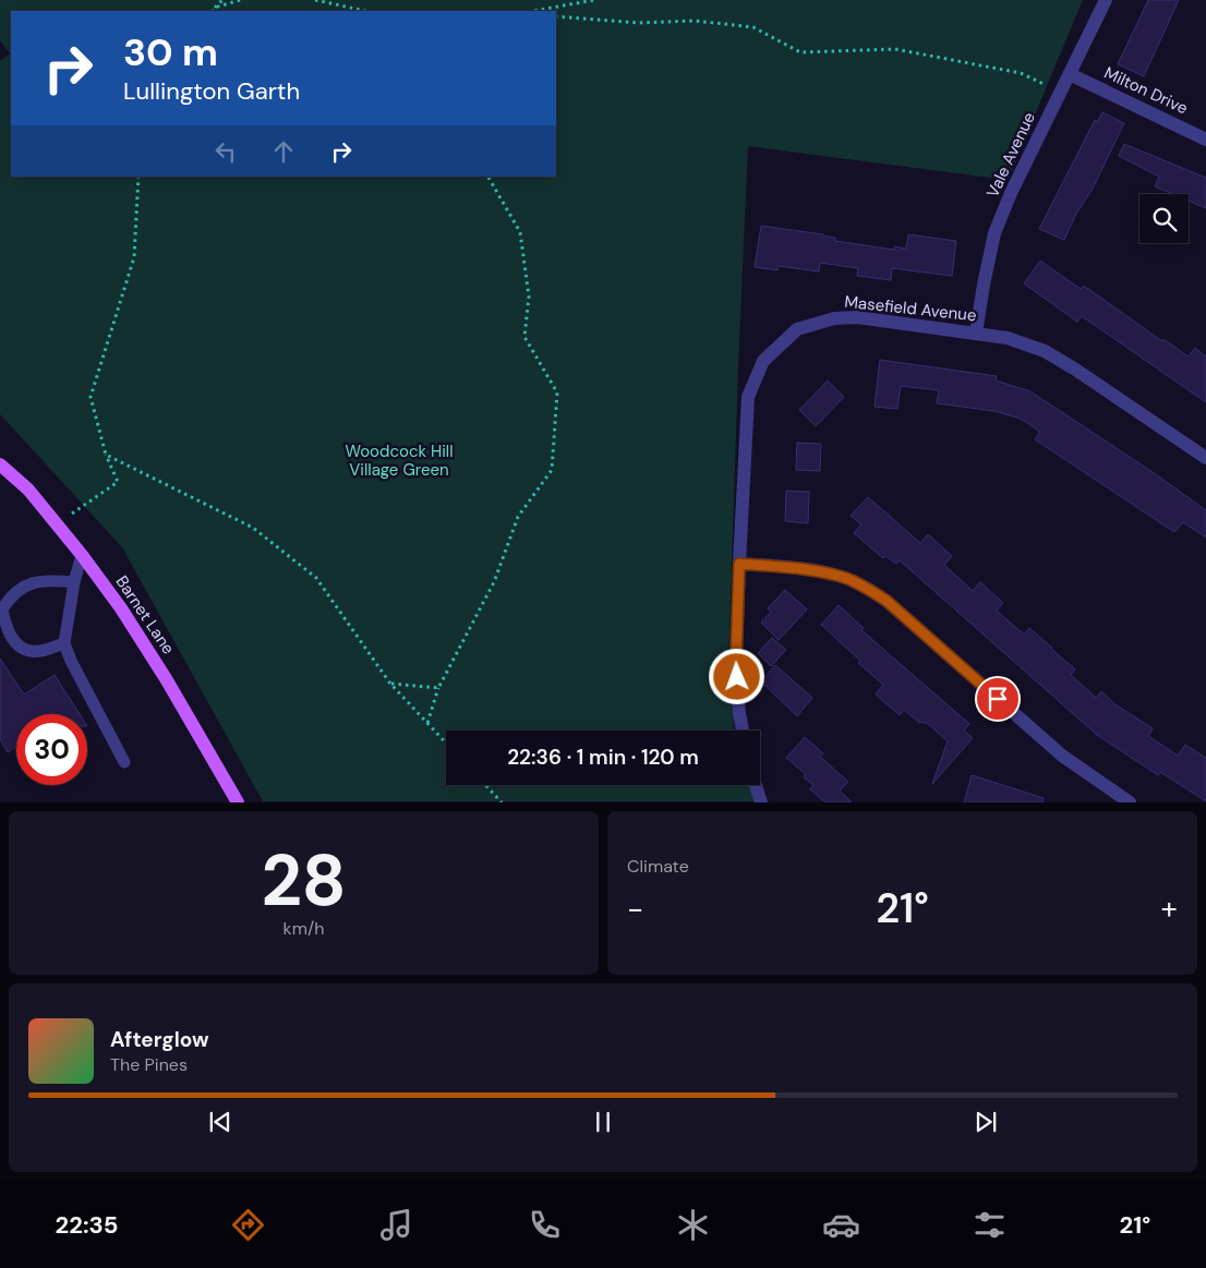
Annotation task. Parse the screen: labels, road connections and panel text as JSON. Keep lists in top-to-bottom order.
{
  "streets": {
    "main road": ["Barnet Lane"],
    "street": ["Milton Drive", "Vale Avenue", "Masefield Avenue"]
  },
  "crossings": [
    ["Milton Drive", "Vale Avenue"],
    ["Vale Avenue", "Masefield Avenue"]
  ],
  "parks": ["Woodcock Hill Village Green"],
  "page": {
    "turn": ["30 m", "Lullington Garth"],
    "limit": "30",
    "trip": "22:36 · 1 min · 120 m",
    "tile": [
      ["28", "km/h"],
      "Climate"
    ],
    "heat": ["−", "21°", "+"],
    "song": ["Afterglow", "The Pines"],
    "tabs": ["22:35", "21°"]
  }
}
